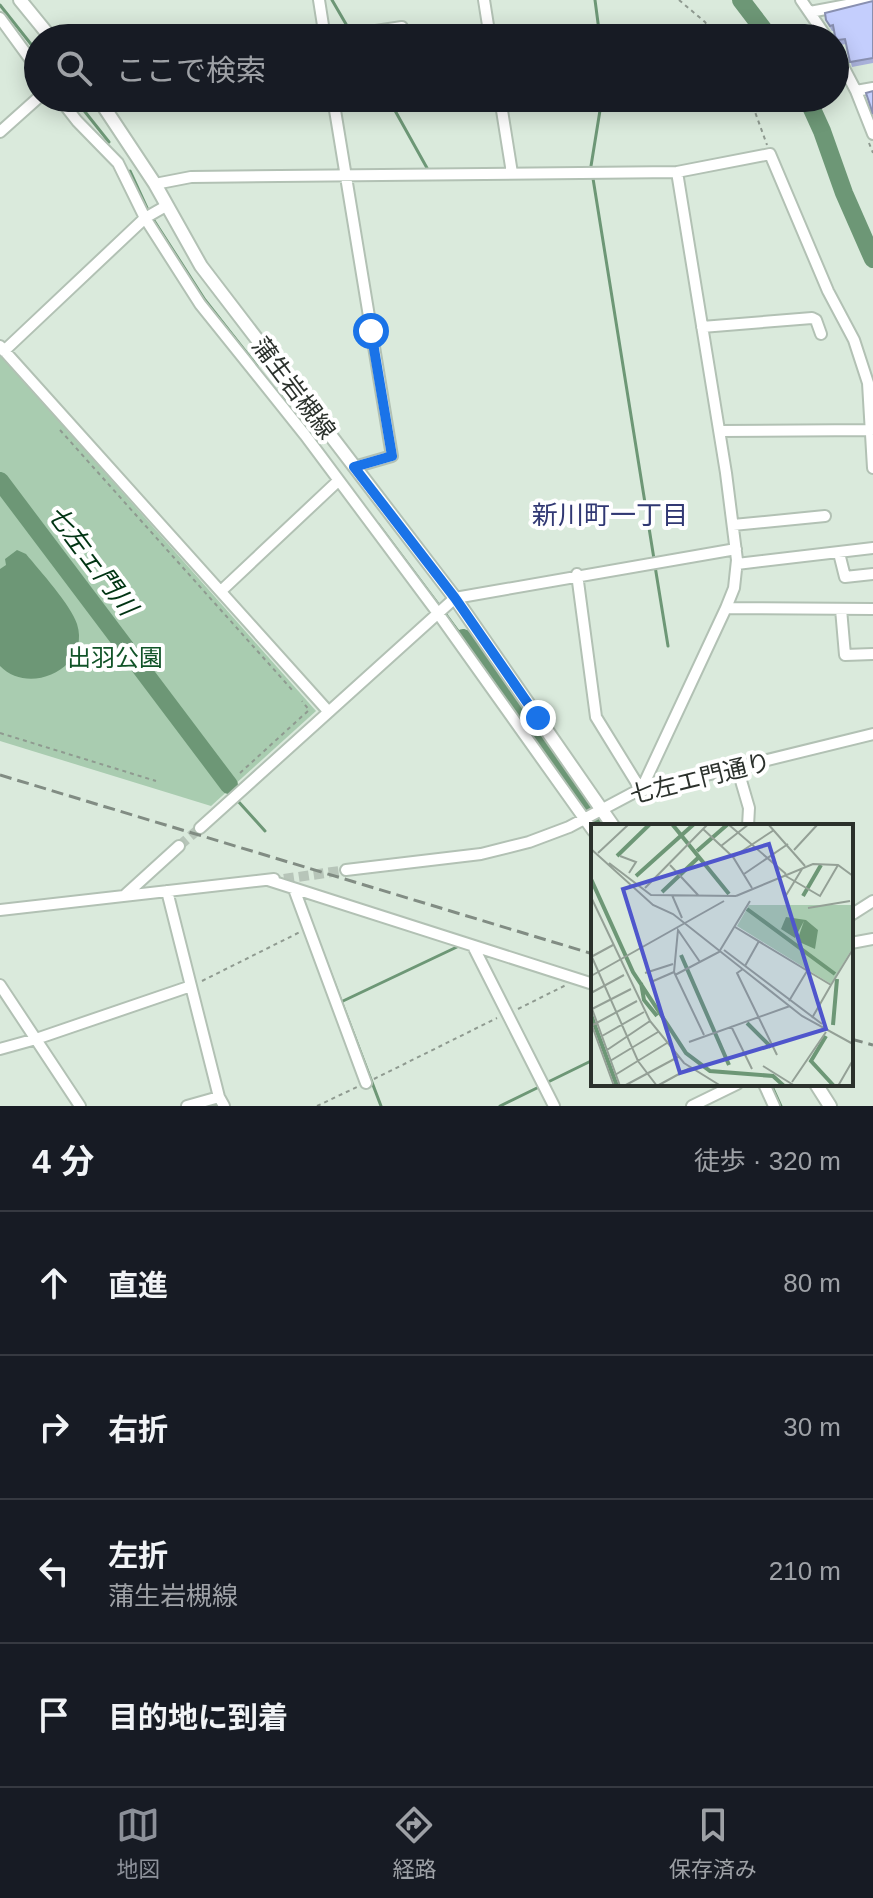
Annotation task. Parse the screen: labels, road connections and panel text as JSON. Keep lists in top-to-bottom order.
{
  "streets": {
    "main road": ["蒲生岩槻線"],
    "street": ["七左エ門通り"]
  },
  "crossings": [
    ["蒲生岩槻線", "七左エ門通り"]
  ],
  "districts": ["新川町一丁目"],
  "water": ["七左ェ門川"],
  "parks": ["出羽公園"],
  "page": {
    "search": "ここで検索",
    "heading": ["4 分", "徒歩 · 320 m"],
    "list": [
      ["直進", "80 m"],
      ["右折", "30 m"],
      ["左折", "蒲生岩槻線", "210 m"],
      "目的地に到着"
    ],
    "nav": ["地図", "経路", "保存済み"]
  }
}
